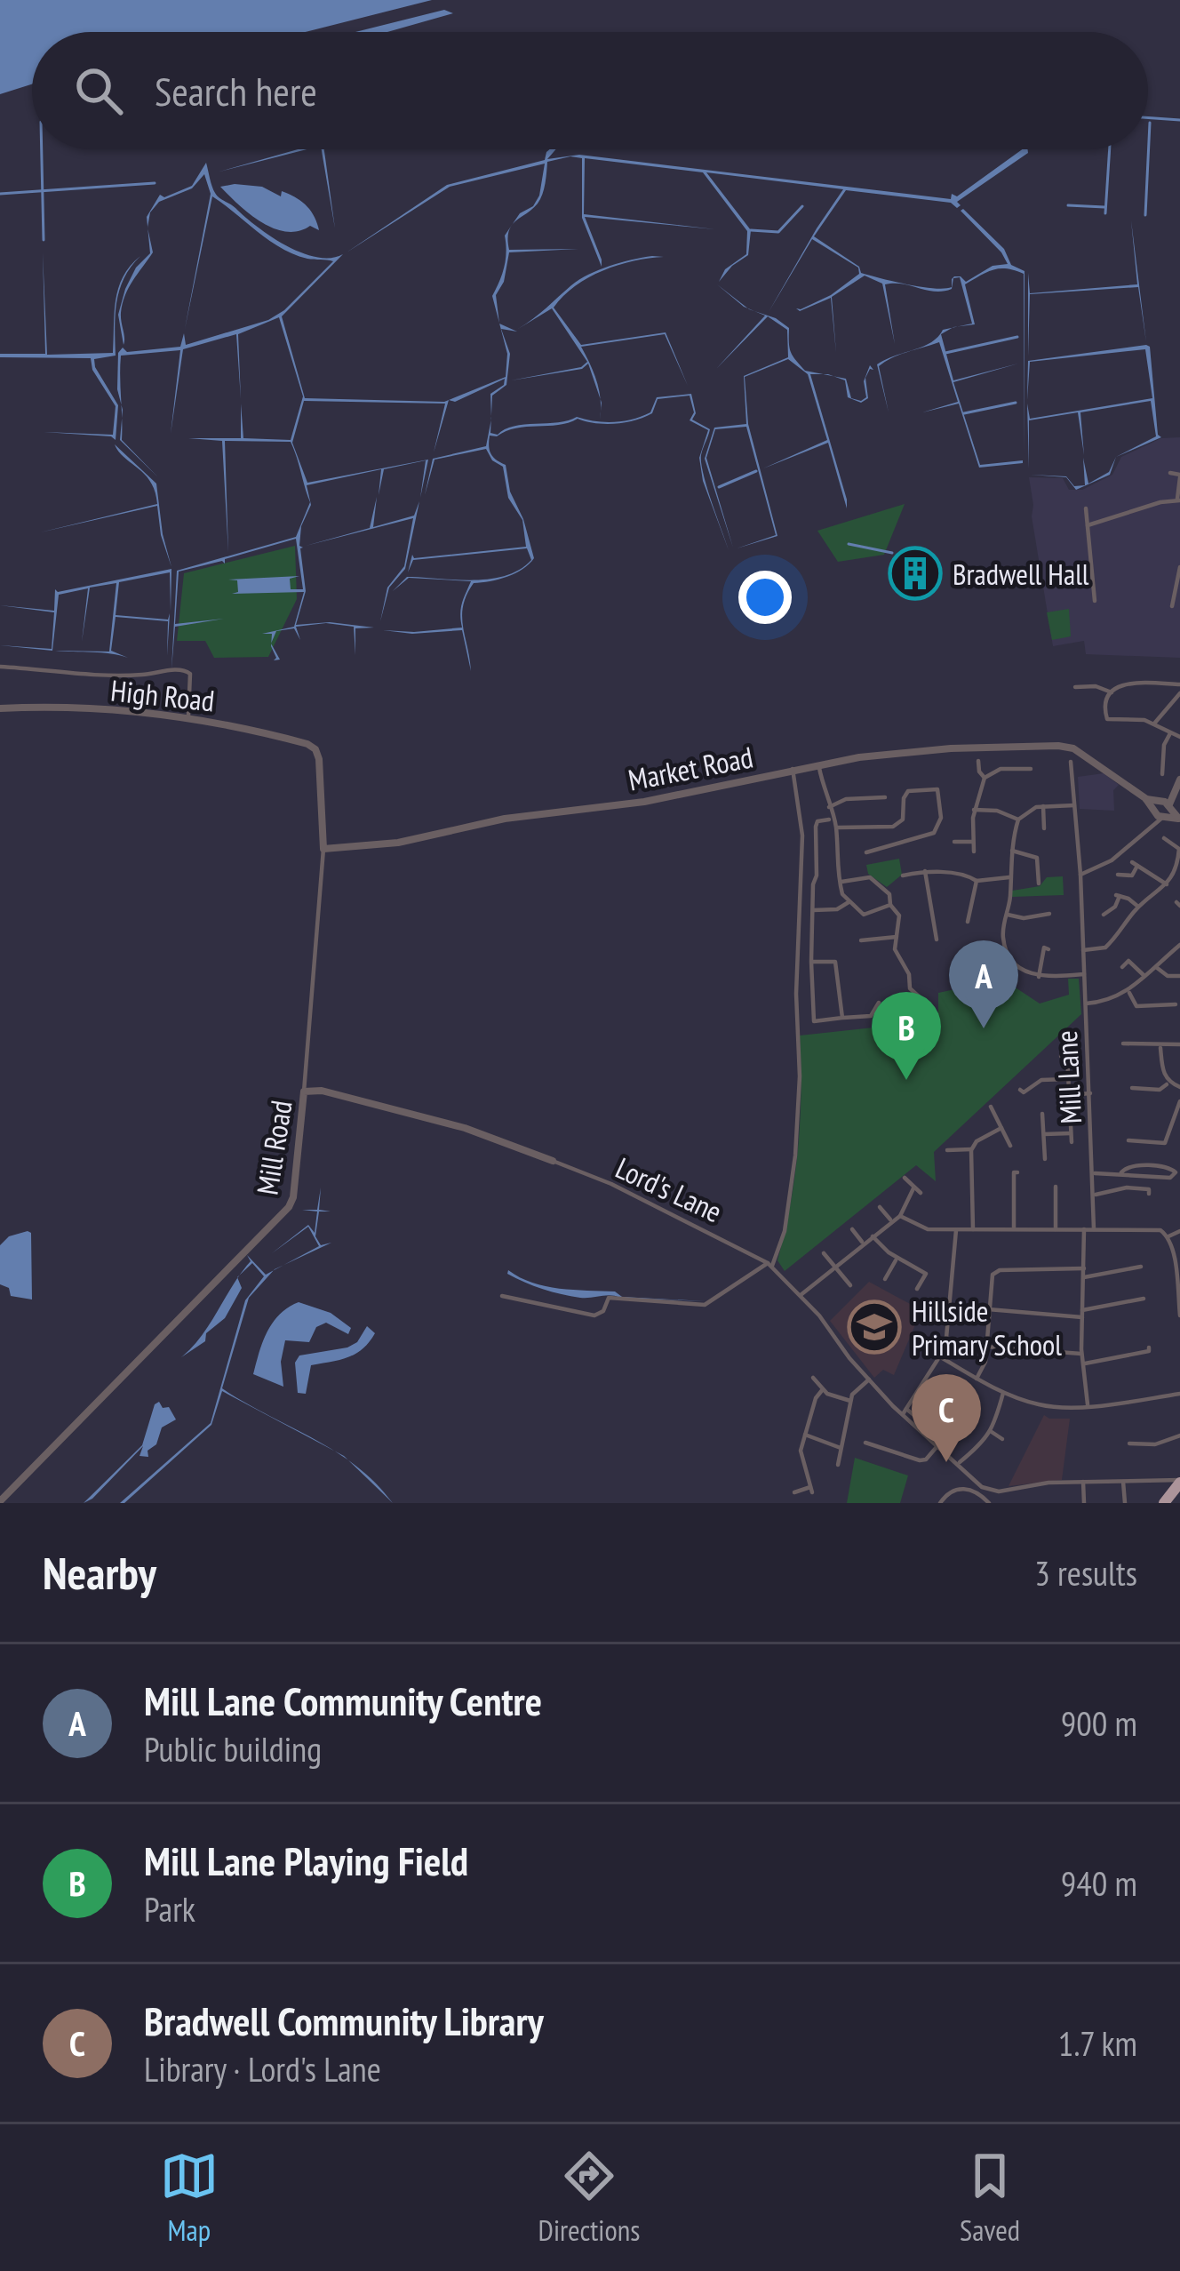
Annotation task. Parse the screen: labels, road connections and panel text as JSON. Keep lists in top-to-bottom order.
{
  "streets": {
    "street": [
      "High Road",
      "Market Road",
      "Mill Lane",
      "Mill Road",
      "Lord's Lane"
    ]
  },
  "crossings": [
    ["High Road", "Mill Road"],
    ["Market Road", "Mill Road"],
    ["Mill Road", "Lord's Lane"]
  ],
  "places": {
    "building": ["Bradwell Hall"],
    "school or university": ["Hillside Primary School"]
  },
  "page": {
    "search": "Search here",
    "pins": ["A", "B", "C"],
    "heading": ["Nearby", "3 results"],
    "list": [
      {
        "mark": "A",
        "name": "Mill Lane Community Centre",
        "note": "Public building",
        "value": "900 m"
      },
      {
        "mark": "B",
        "name": "Mill Lane Playing Field",
        "note": "Park",
        "value": "940 m"
      },
      {
        "mark": "C",
        "name": "Bradwell Community Library",
        "note": "Library · Lord's Lane",
        "value": "1.7 km"
      }
    ],
    "nav": ["Map", "Directions", "Saved"]
  }
}
